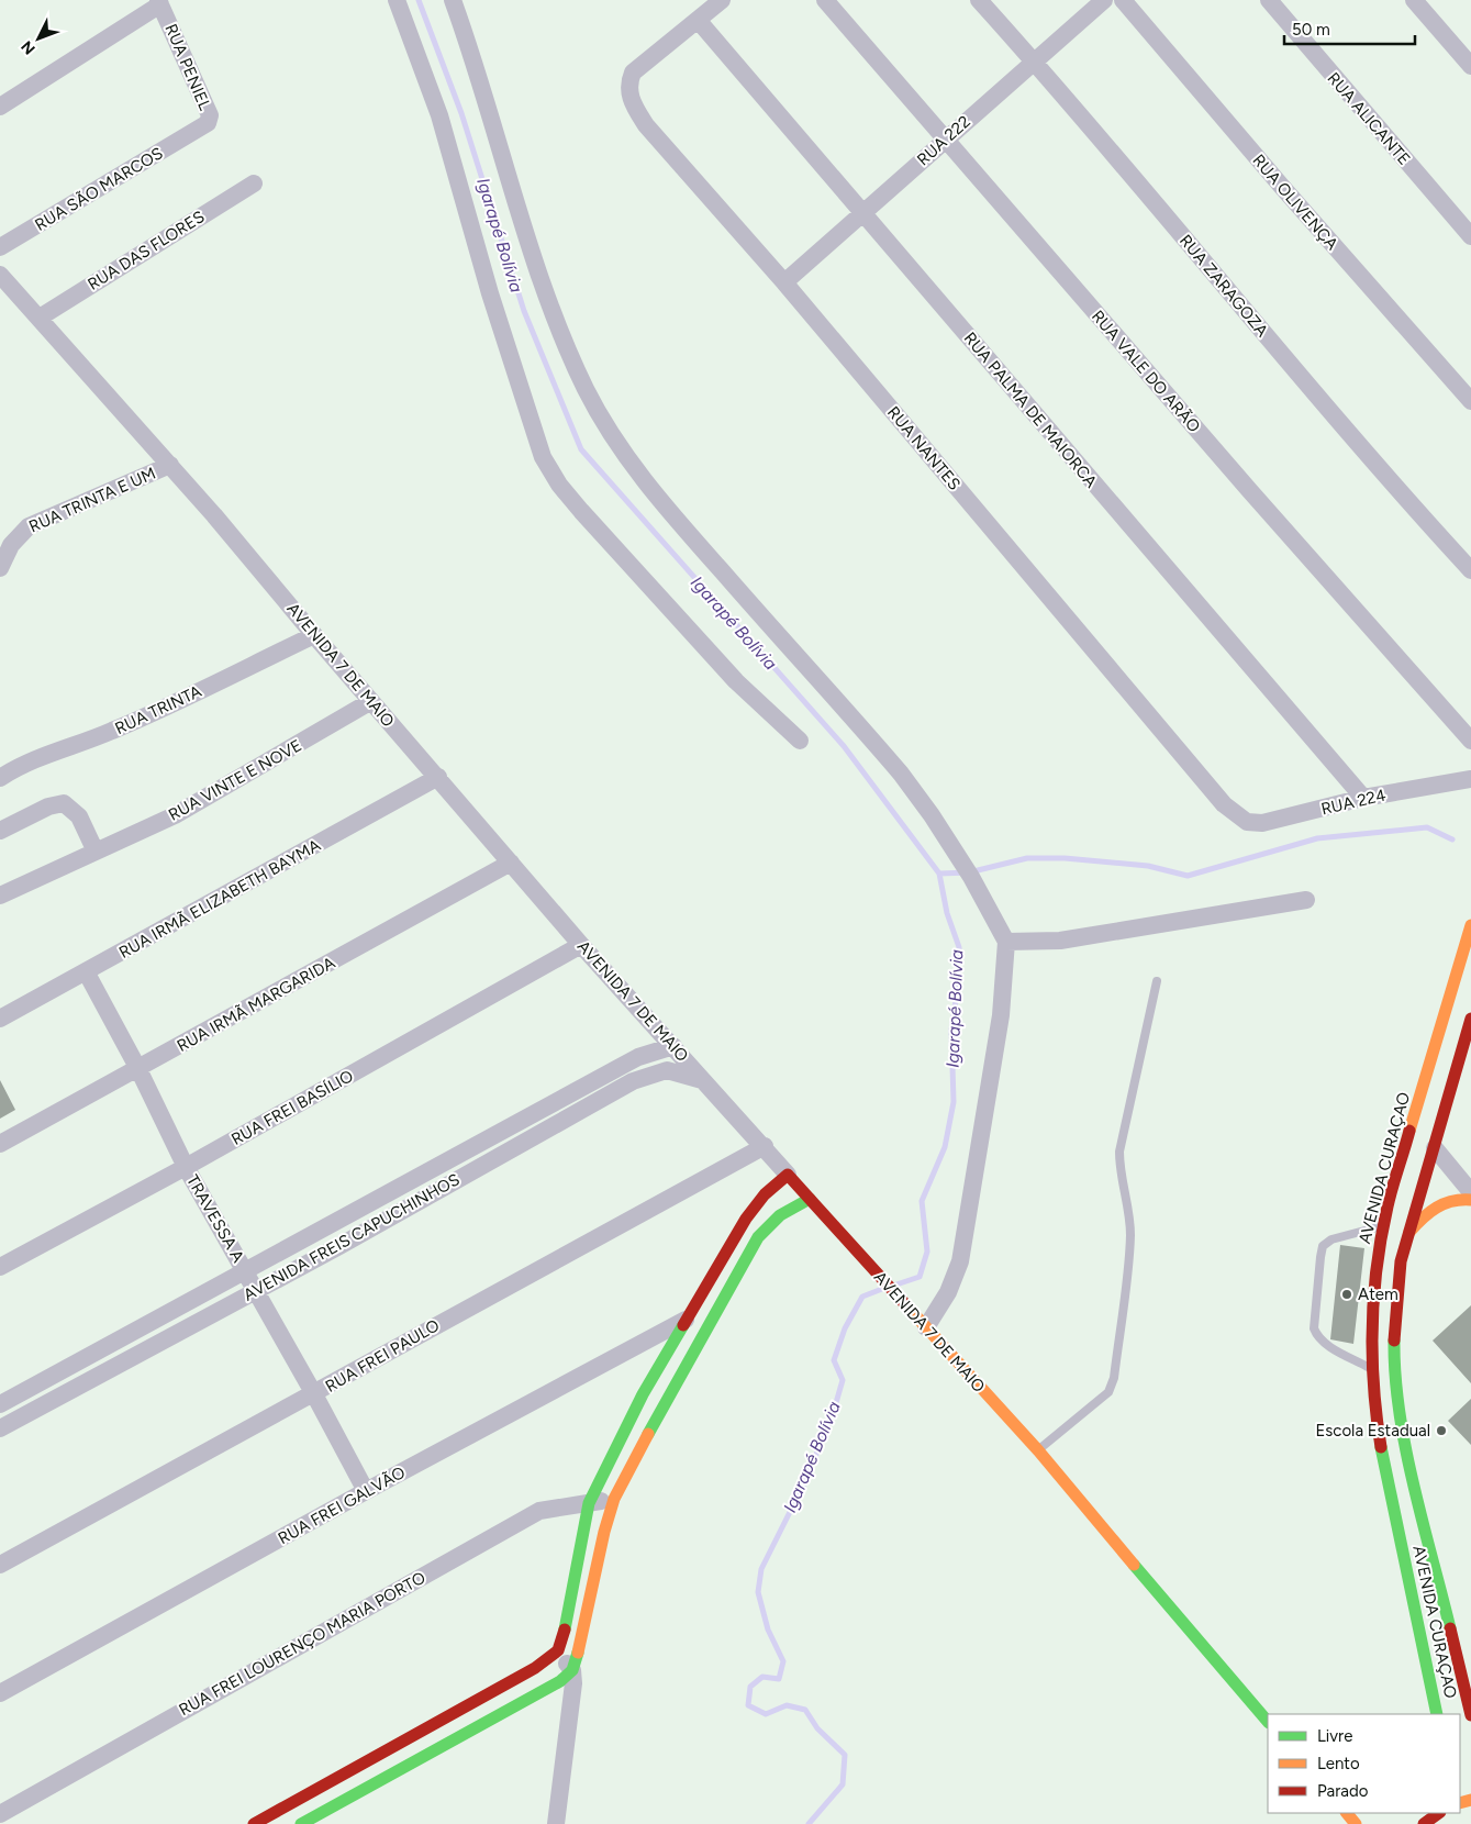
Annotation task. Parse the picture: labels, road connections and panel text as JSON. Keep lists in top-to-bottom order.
{
  "streets": {
    "street": [
      "RUA PENIEL",
      "RUA ALICANTE",
      "RUA 222",
      "RUA SÃO MARCOS",
      "RUA OLIVENÇA",
      "RUA DAS FLORES",
      "RUA ZARAGOZA",
      "RUA VALE DO ARÃO",
      "RUA PALMA DE MAIORCA",
      "RUA NANTES",
      "RUA TRINTA E UM",
      "AVENIDA 7 DE MAIO",
      "RUA TRINTA",
      "RUA VINTE E NOVE",
      "RUA 224",
      "RUA IRMÃ ELIZABETH BAYMA",
      "RUA IRMÃ MARGARIDA",
      "RUA FREI BASÍLIO",
      "AVENIDA CURAÇAO",
      "TRAVESSA A",
      "AVENIDA FREIS CAPUCHINHOS",
      "RUA FREI PAULO",
      "RUA FREI GALVÃO",
      "RUA FREI LOURENÇO MARIA PORTO"
    ]
  },
  "crossings": [
    ["RUA PENIEL", "RUA SÃO MARCOS"],
    ["RUA 222", "RUA ZARAGOZA"],
    ["RUA 222", "RUA VALE DO ARÃO"],
    ["RUA 222", "RUA PALMA DE MAIORCA"],
    ["RUA 222", "RUA NANTES"],
    ["RUA DAS FLORES", "AVENIDA 7 DE MAIO"],
    ["RUA PALMA DE MAIORCA", "RUA NANTES"],
    ["RUA PALMA DE MAIORCA", "RUA 224"],
    ["RUA NANTES", "RUA 224"],
    ["RUA TRINTA E UM", "AVENIDA 7 DE MAIO"],
    ["AVENIDA 7 DE MAIO", "RUA TRINTA"],
    ["AVENIDA 7 DE MAIO", "RUA VINTE E NOVE"],
    ["AVENIDA 7 DE MAIO", "RUA IRMÃ ELIZABETH BAYMA"],
    ["AVENIDA 7 DE MAIO", "RUA IRMÃ MARGARIDA"],
    ["AVENIDA 7 DE MAIO", "RUA FREI BASÍLIO"],
    ["AVENIDA 7 DE MAIO", "AVENIDA FREIS CAPUCHINHOS"],
    ["AVENIDA 7 DE MAIO", "RUA FREI PAULO"],
    ["RUA IRMÃ ELIZABETH BAYMA", "TRAVESSA A"],
    ["RUA IRMÃ MARGARIDA", "TRAVESSA A"],
    ["RUA FREI BASÍLIO", "TRAVESSA A"],
    ["TRAVESSA A", "AVENIDA FREIS CAPUCHINHOS"],
    ["TRAVESSA A", "RUA FREI PAULO"],
    ["TRAVESSA A", "RUA FREI GALVÃO"]
  ],
  "water": ["Igarapé Bolívia"],
  "places": ["Atem", "Escola Estadual"],
  "legend": ["Livre", "Lento", "Parado"],
  "scale_bar": "50 m",
  "north": "bottom left"
}
